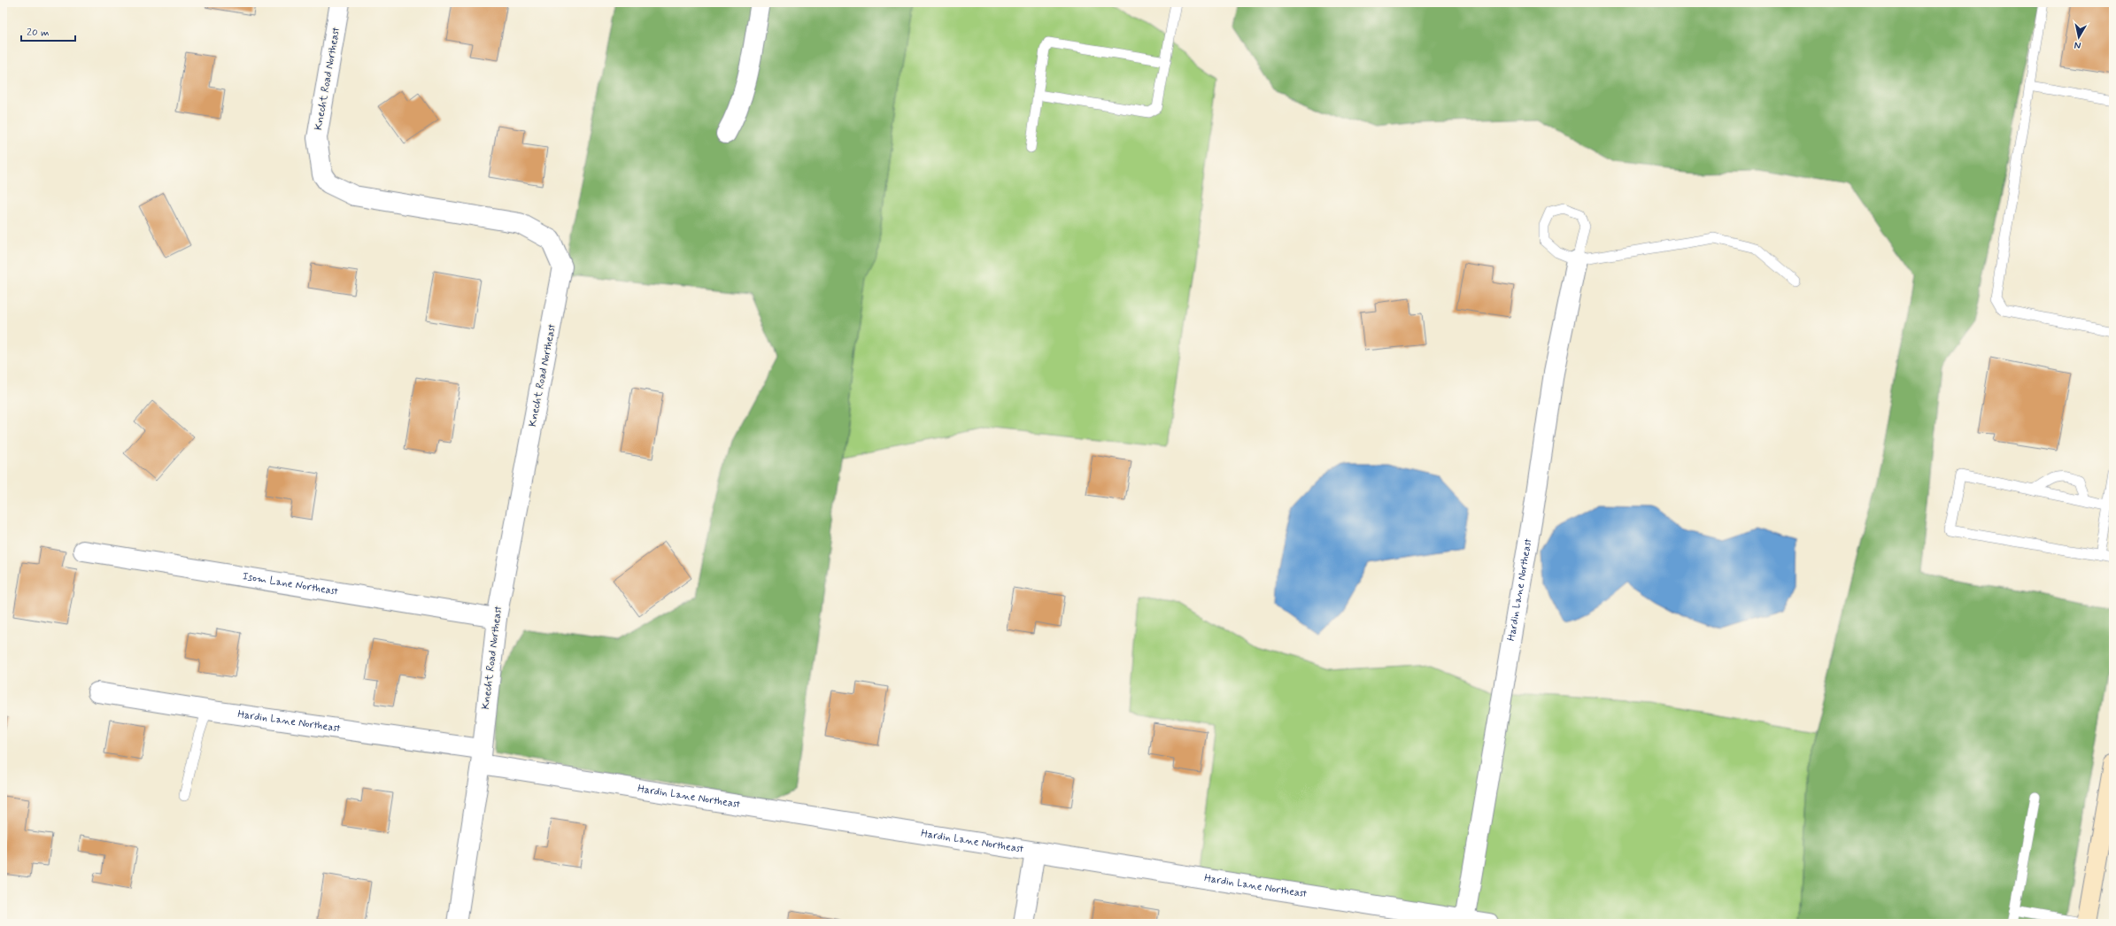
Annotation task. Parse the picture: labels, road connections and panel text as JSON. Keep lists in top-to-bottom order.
{
  "streets": {
    "street": ["Knecht Road Northeast", "Isom Lane Northeast", "Hardin Lane Northeast"]
  },
  "crossings": [
    ["Knecht Road Northeast", "Isom Lane Northeast"],
    ["Knecht Road Northeast", "Hardin Lane Northeast"]
  ],
  "scale_bar": "20 m",
  "north": "bottom"
}
